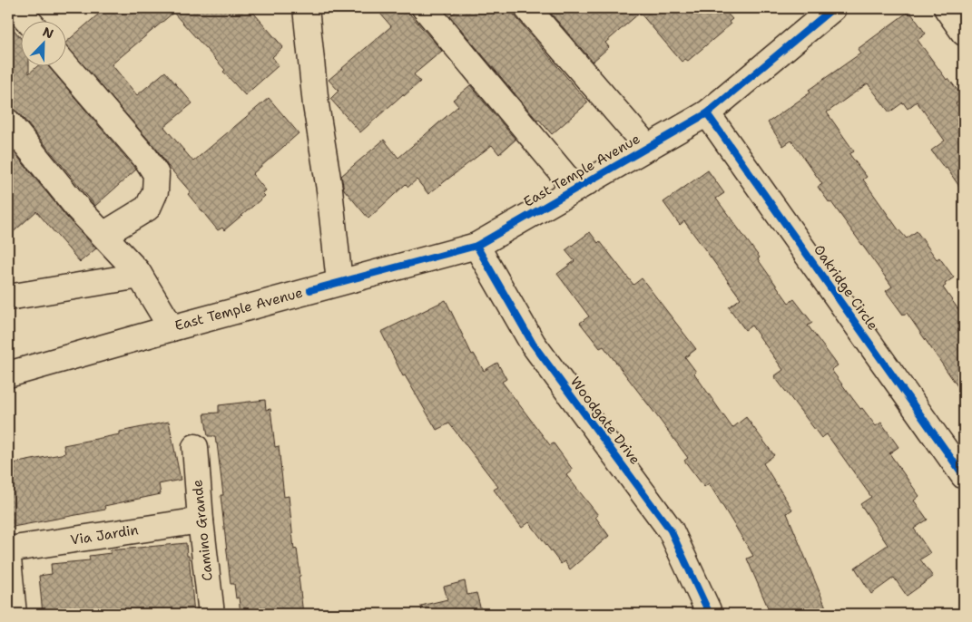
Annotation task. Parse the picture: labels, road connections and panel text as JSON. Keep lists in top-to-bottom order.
{
  "streets": {
    "main road": [
      "East Temple Avenue",
      "Oakridge Circle",
      "Woodgate Drive",
      "Camino Grande",
      "Via Jardin"
    ]
  },
  "crossings": [
    ["East Temple Avenue", "Oakridge Circle"],
    ["East Temple Avenue", "Woodgate Drive"],
    ["Camino Grande", "Via Jardin"]
  ],
  "north": "top right"
}
